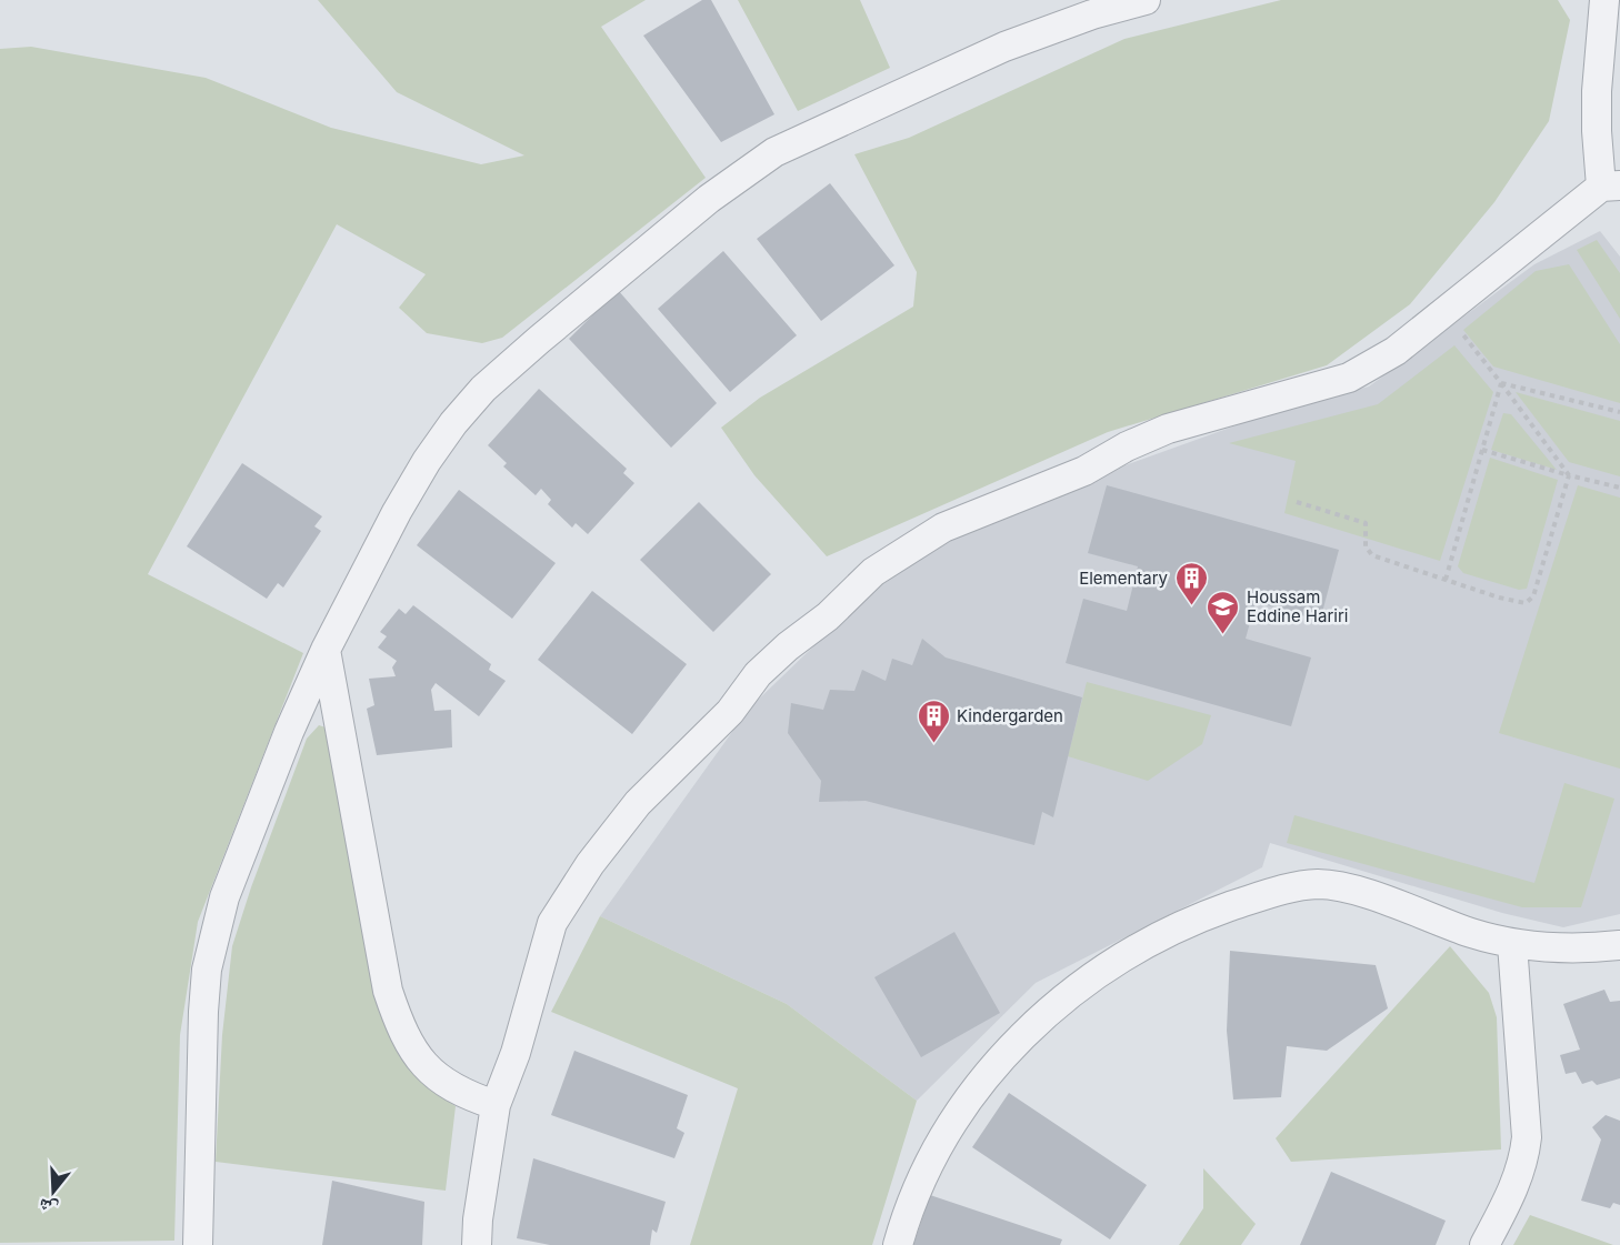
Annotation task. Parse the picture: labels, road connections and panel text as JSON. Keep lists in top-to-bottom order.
{
  "places": {
    "building": ["Elementary", "Kindergarden"],
    "school or university": ["Houssam Eddine Hariri"]
  },
  "north": "bottom"
}
